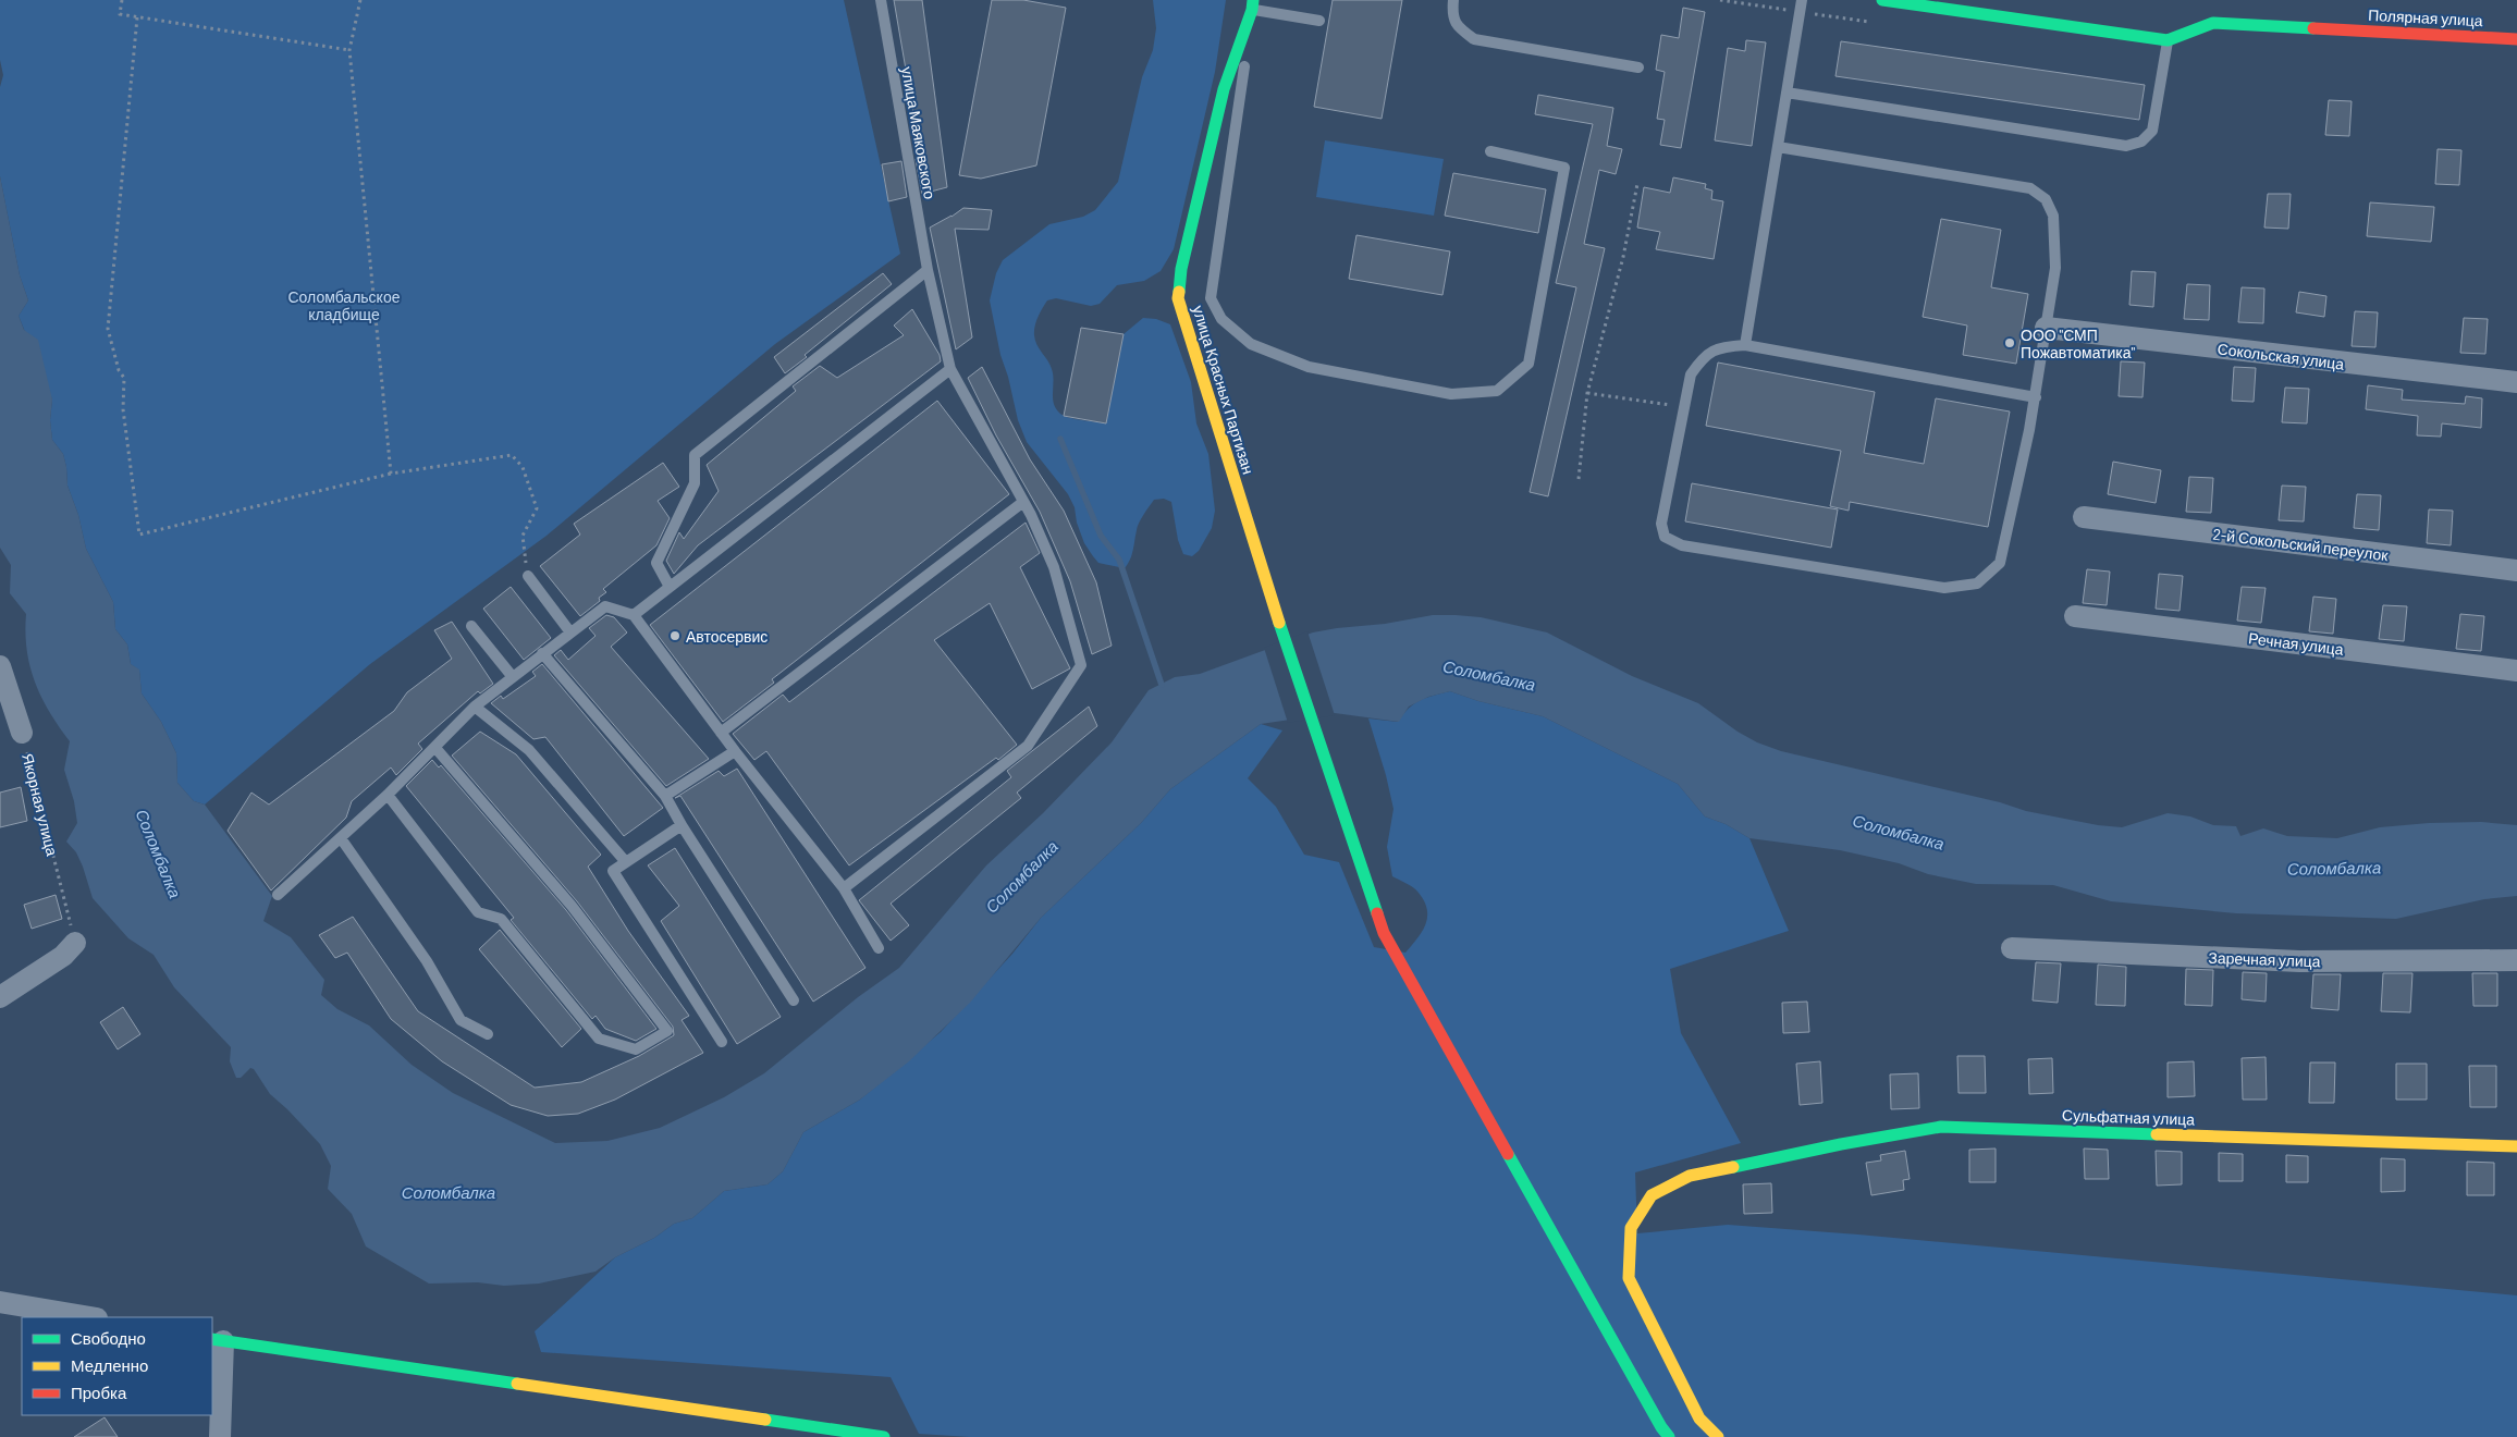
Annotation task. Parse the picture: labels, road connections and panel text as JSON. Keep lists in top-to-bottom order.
{
  "streets": {
    "street": [
      "Полярная улица",
      "Сокольская улица",
      "улица Красных Партизан",
      "2-й Сокольский переулок",
      "Речная улица",
      "Якорная улица",
      "Заречная улица",
      "Сульфатная улица"
    ],
    "lane": ["улица Маяковского"]
  },
  "water": ["Соломбалка"],
  "parks": ["Соломбальское кладбище"],
  "places": ["ООО \"СМП Пожавтоматика\"", "Автосервис"],
  "legend": ["Свободно", "Медленно", "Пробка"]
}
